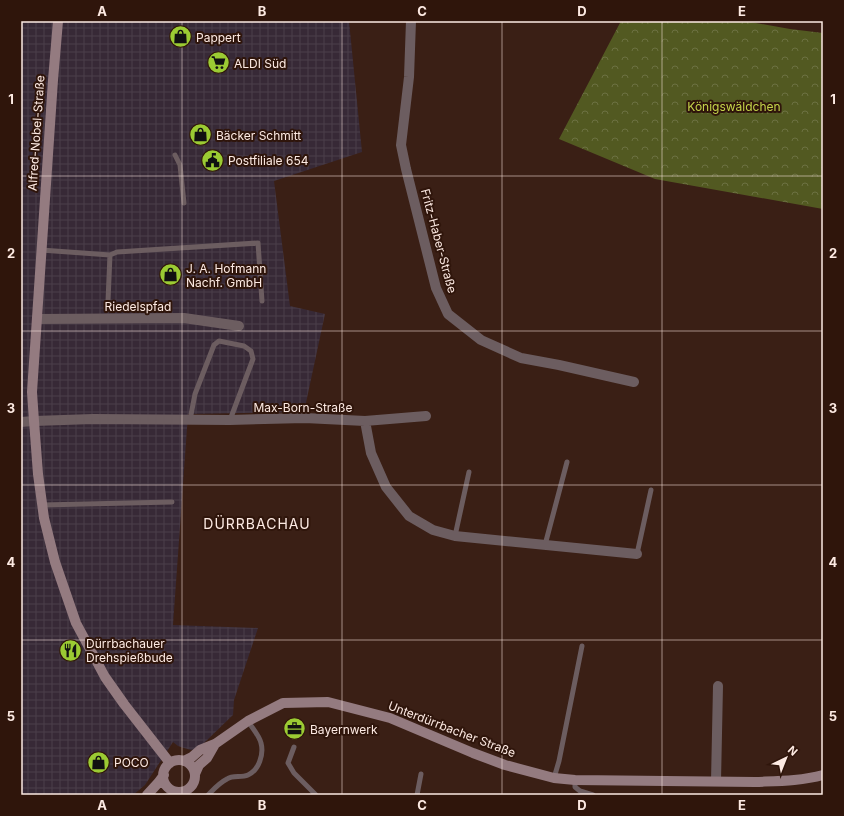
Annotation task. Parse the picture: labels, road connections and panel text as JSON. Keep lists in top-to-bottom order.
{
  "streets": {
    "street": [
      "Alfred-Nobel-Straße",
      "Fritz-Haber-Straße",
      "Riedelspfad",
      "Max-Born-Straße",
      "Unterdürrbacher Straße"
    ]
  },
  "crossings": [
    ["Alfred-Nobel-Straße", "Riedelspfad"],
    ["Alfred-Nobel-Straße", "Max-Born-Straße"],
    ["Alfred-Nobel-Straße", "Unterdürrbacher Straße"]
  ],
  "districts": ["DÜRRBACHAU"],
  "parks": ["Königswäldchen"],
  "places": {
    "shop": [
      "Pappert",
      "Bäcker Schmitt",
      "J. A. Hofmann Nachf. GmbH",
      "POCO"
    ],
    "supermarket": ["ALDI Süd"],
    "public building": ["Postfiliale 654"],
    "restaurant": ["Dürrbachauer Drehspießbude"],
    "office": ["Bayernwerk"]
  },
  "north": "top right",
  "grid": {
    "columns": [
      "A",
      "B",
      "C",
      "D",
      "E"
    ],
    "rows": [
      "1",
      "2",
      "3",
      "4",
      "5"
    ]
  }
}
